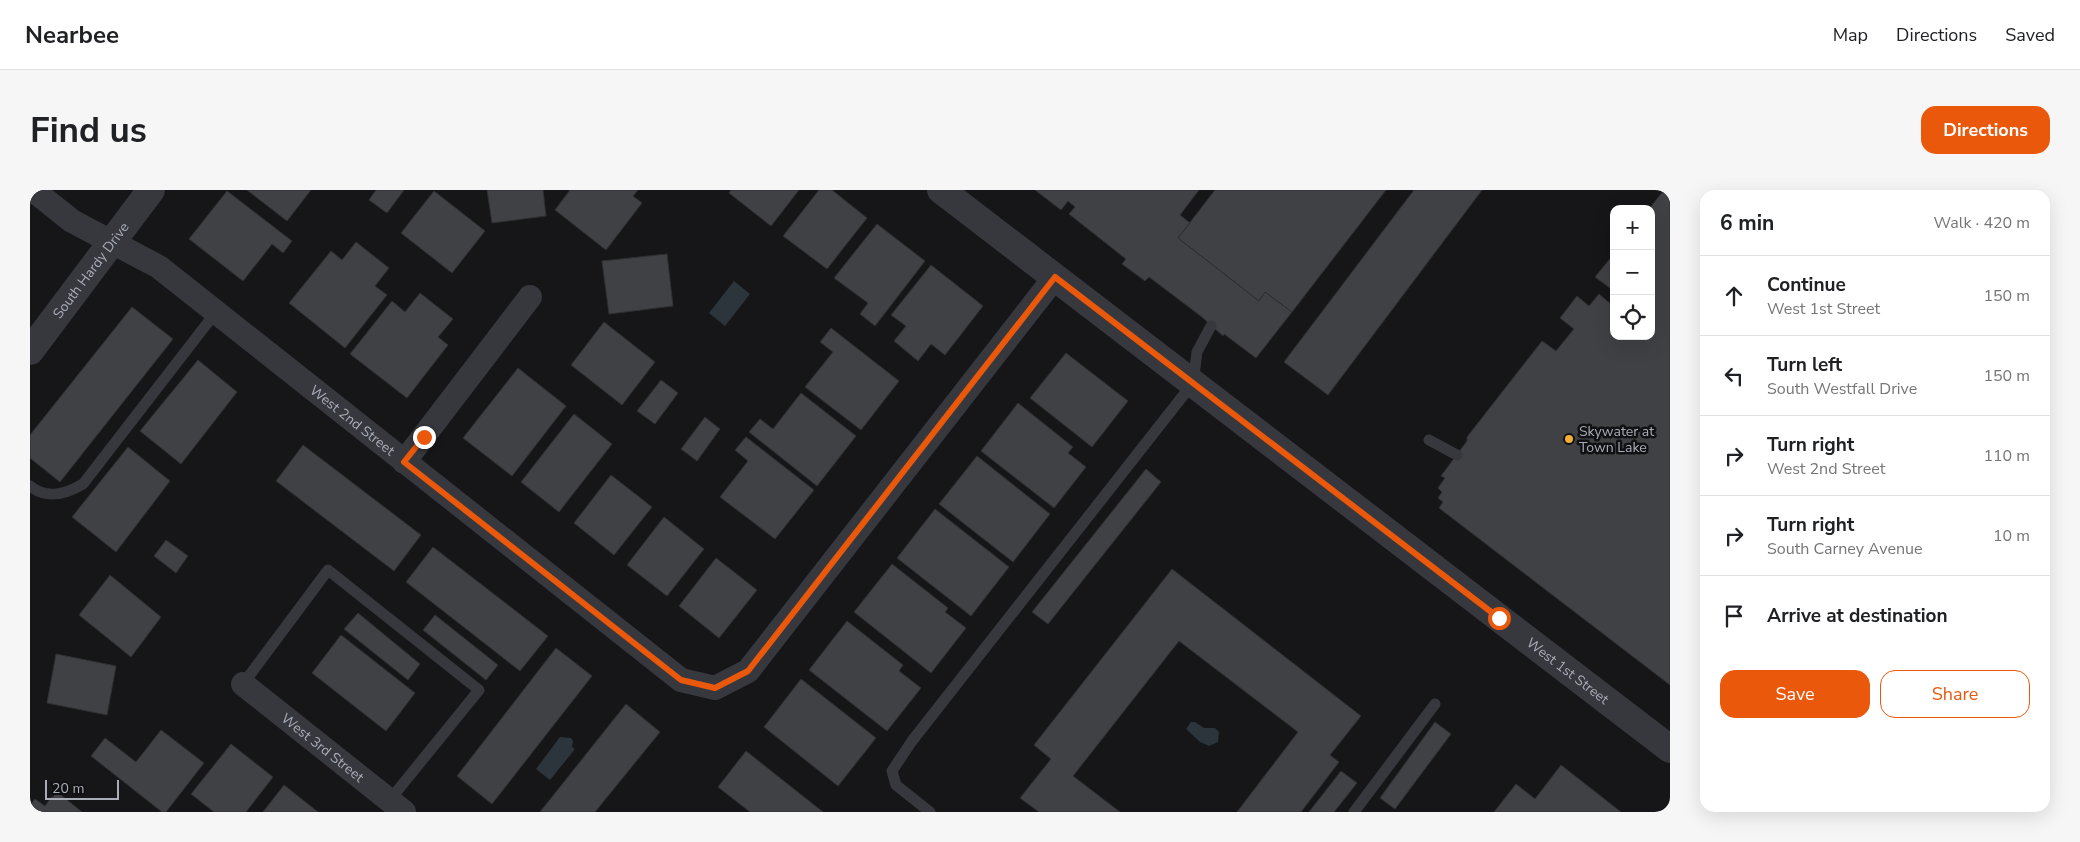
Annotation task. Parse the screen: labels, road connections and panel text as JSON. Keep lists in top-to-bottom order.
{
  "streets": {
    "street": [
      "South Hardy Drive",
      "West 2nd Street",
      "West 1st Street",
      "West 3rd Street"
    ]
  },
  "crossings": [
    ["South Hardy Drive", "West 2nd Street"],
    ["West 2nd Street", "West 1st Street"]
  ],
  "places": ["Skywater at Town Lake"],
  "scale_bar": "20 m",
  "page": {
    "header": "Nearbee",
    "nav": ["Map", "Directions", "Saved"],
    "buttons": [
      "Directions",
      ["Save", "Share"]
    ],
    "title": "Find us",
    "heading": ["6 min", "Walk · 420 m"],
    "map_buttons": ["+", "−"],
    "list": [
      ["Continue", "West 1st Street", "150 m"],
      ["Turn left", "South Westfall Drive", "150 m"],
      ["Turn right", "West 2nd Street", "110 m"],
      ["Turn right", "South Carney Avenue", "10 m"],
      "Arrive at destination"
    ],
    "scale": "20 m"
  }
}
